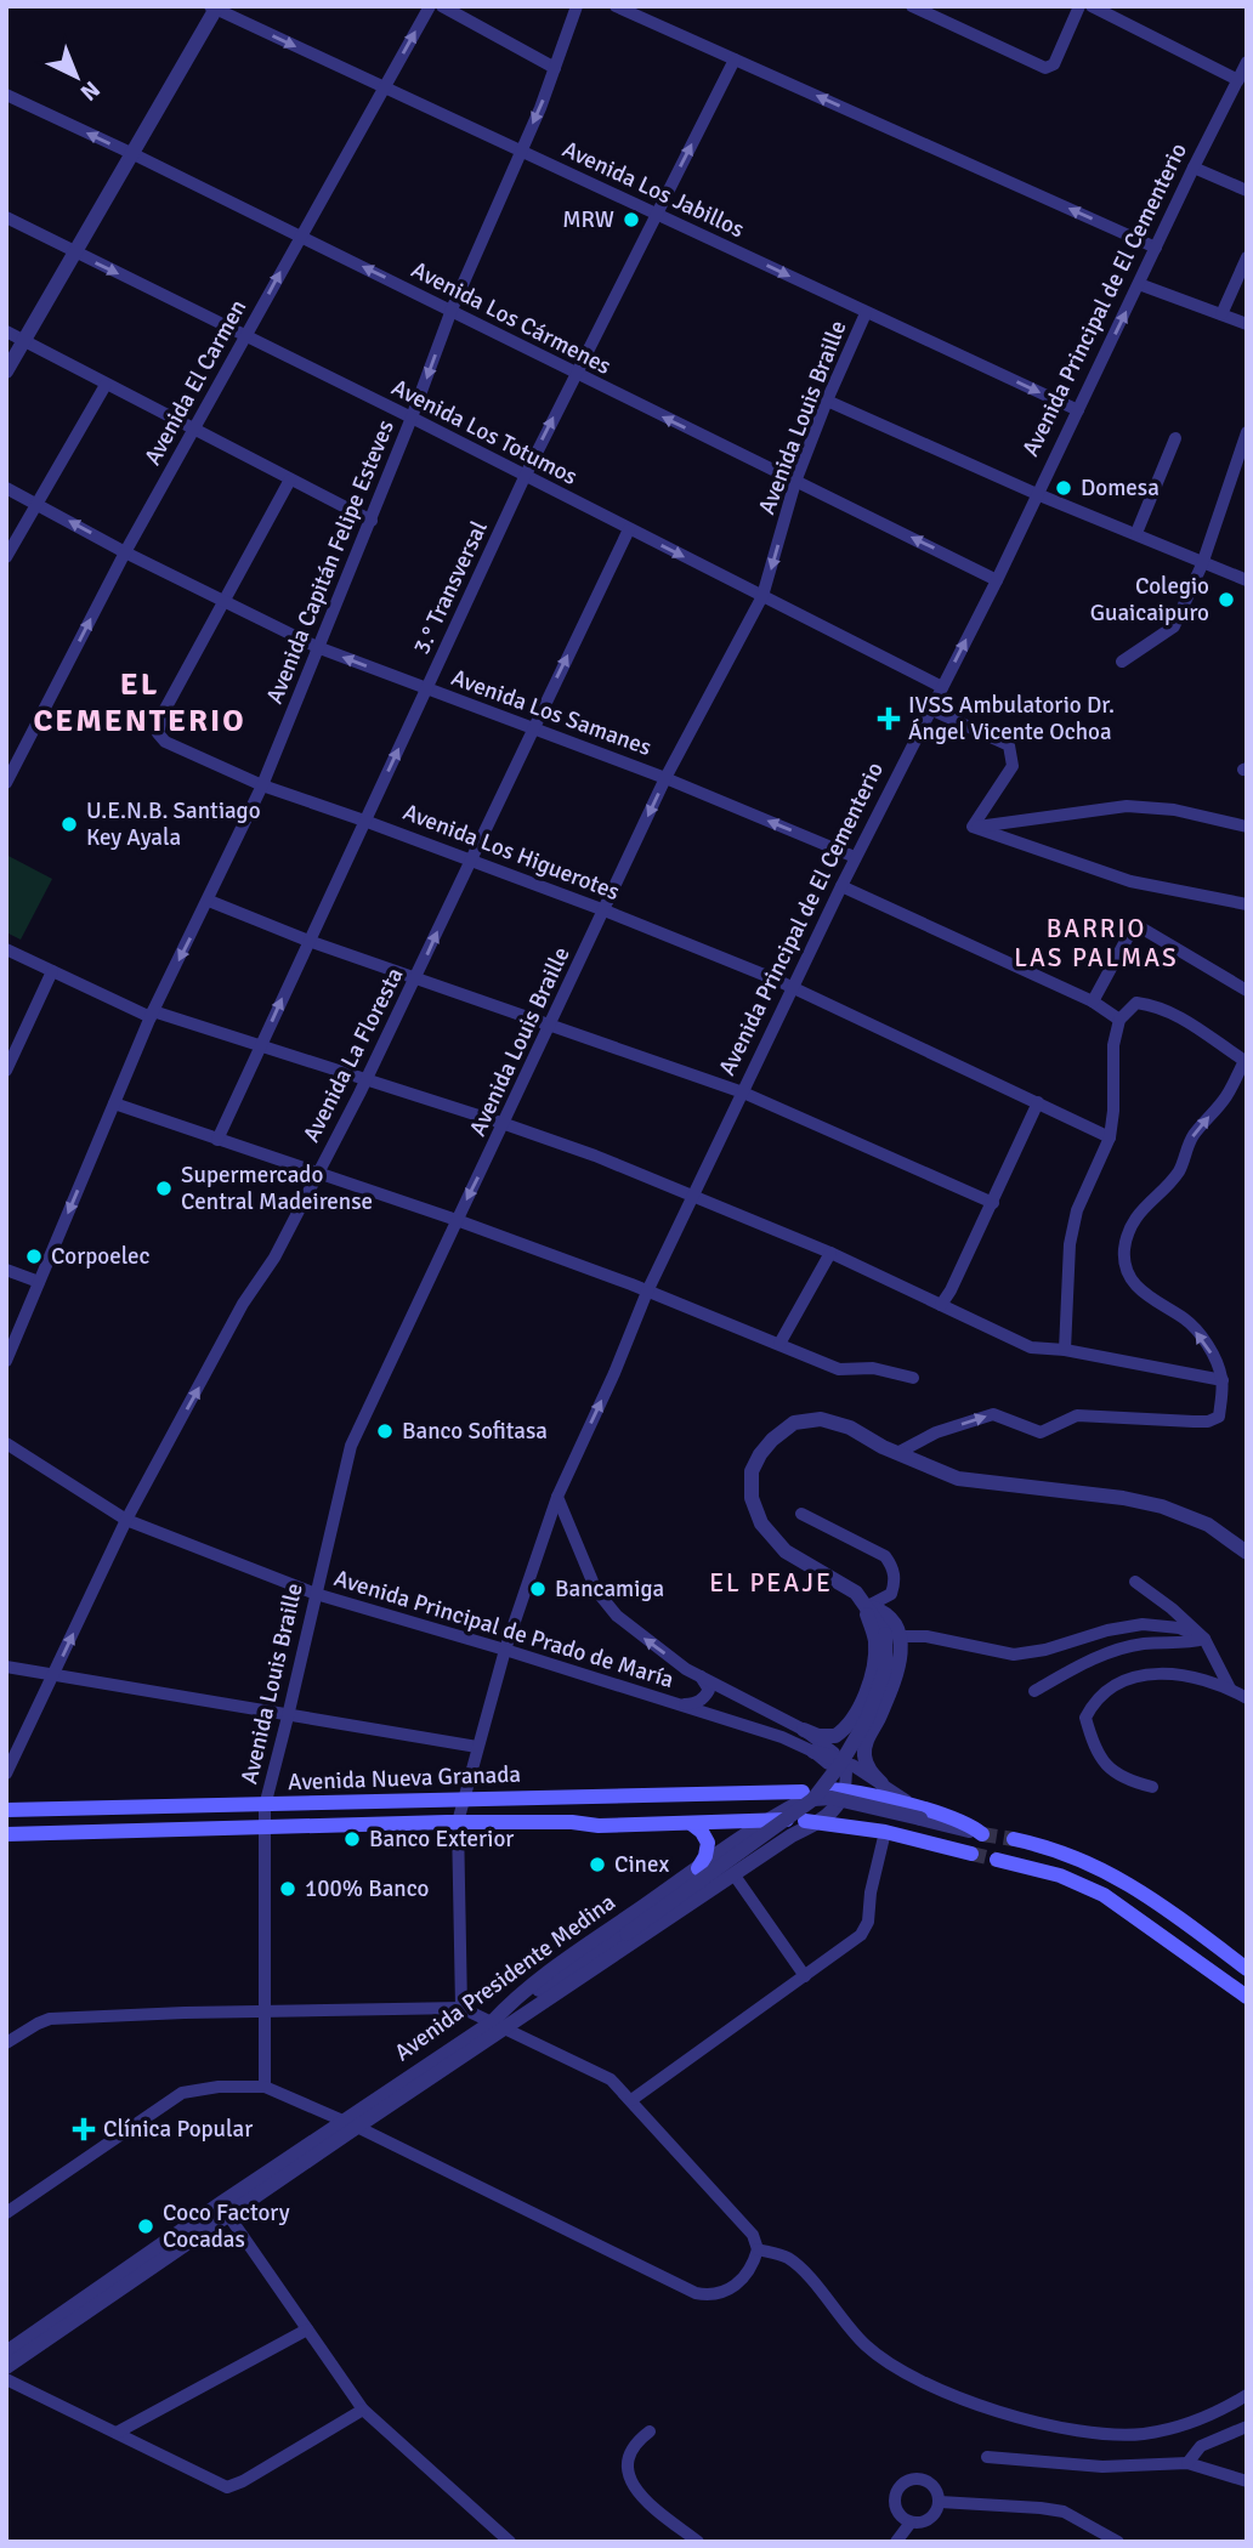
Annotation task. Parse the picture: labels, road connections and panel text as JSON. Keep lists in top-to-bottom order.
{
  "streets": {
    "main road": ["Avenida Nueva Granada"],
    "street": [
      "Avenida Los Jabillos",
      "Avenida Principal de El Cementerio",
      "Avenida Los Cármenes",
      "Avenida El Carmen",
      "Avenida Louis Braille",
      "Avenida Los Totumos",
      "Avenida Capitán Felipe Esteves",
      "3.° Transversal",
      "Avenida Los Samanes",
      "Avenida Los Higuerotes",
      "Avenida La Floresta",
      "Avenida Principal de Prado de María",
      "Avenida Presidente Medina"
    ]
  },
  "crossings": [
    ["Avenida Los Jabillos", "Avenida Principal de El Cementerio"],
    ["Avenida Los Jabillos", "Avenida El Carmen"],
    ["Avenida Los Jabillos", "Avenida Louis Braille"],
    ["Avenida Los Jabillos", "Avenida Capitán Felipe Esteves"],
    ["Avenida Los Jabillos", "3.° Transversal"],
    ["Avenida Principal de El Cementerio", "Avenida Los Cármenes"],
    ["Avenida Principal de El Cementerio", "Avenida Los Totumos"],
    ["Avenida Principal de El Cementerio", "Avenida Los Samanes"],
    ["Avenida Principal de El Cementerio", "Avenida Los Higuerotes"],
    ["Avenida Principal de El Cementerio", "Avenida Principal de Prado de María"],
    ["Avenida Principal de El Cementerio", "Avenida Nueva Granada"],
    ["Avenida Los Cármenes", "Avenida El Carmen"],
    ["Avenida Los Cármenes", "Avenida Louis Braille"],
    ["Avenida Los Cármenes", "Avenida Capitán Felipe Esteves"],
    ["Avenida Los Cármenes", "3.° Transversal"],
    ["Avenida El Carmen", "Avenida Los Totumos"],
    ["Avenida El Carmen", "Avenida Los Samanes"],
    ["Avenida Louis Braille", "Avenida Los Totumos"],
    ["Avenida Louis Braille", "Avenida Los Samanes"],
    ["Avenida Louis Braille", "Avenida Los Higuerotes"],
    ["Avenida Louis Braille", "Avenida Principal de Prado de María"],
    ["Avenida Louis Braille", "Avenida Nueva Granada"],
    ["Avenida Los Totumos", "Avenida Capitán Felipe Esteves"],
    ["Avenida Los Totumos", "3.° Transversal"],
    ["Avenida Los Totumos", "Avenida La Floresta"],
    ["Avenida Capitán Felipe Esteves", "Avenida Los Samanes"],
    ["Avenida Capitán Felipe Esteves", "Avenida Los Higuerotes"],
    ["3.° Transversal", "Avenida Los Samanes"],
    ["3.° Transversal", "Avenida Los Higuerotes"],
    ["Avenida Los Samanes", "Avenida Los Higuerotes"],
    ["Avenida Los Samanes", "Avenida La Floresta"],
    ["Avenida Los Higuerotes", "Avenida La Floresta"],
    ["Avenida La Floresta", "Avenida Principal de Prado de María"],
    ["Avenida Nueva Granada", "Avenida Presidente Medina"]
  ],
  "one_way": [
    "Avenida Los Cármenes",
    "Avenida El Carmen",
    "Avenida Capitán Felipe Esteves",
    "3.° Transversal",
    "Avenida Los Samanes",
    "Avenida La Floresta"
  ],
  "districts": ["EL CEMENTERIO", "BARRIO LAS PALMAS", "EL PEAJE"],
  "places": {
    "other": [
      "MRW",
      "Domesa",
      "Colegio Guaicaipuro",
      "U.E.N.B. Santiago Key Ayala",
      "Supermercado Central Madeirense",
      "Corpoelec",
      "Banco Sofitasa",
      "Bancamiga",
      "Banco Exterior",
      "Cinex",
      "100% Banco",
      "Coco Factory Cocadas"
    ],
    "health": ["IVSS Ambulatorio Dr. Ángel Vicente Ochoa", "Clínica Popular"]
  },
  "north": "bottom right"
}
